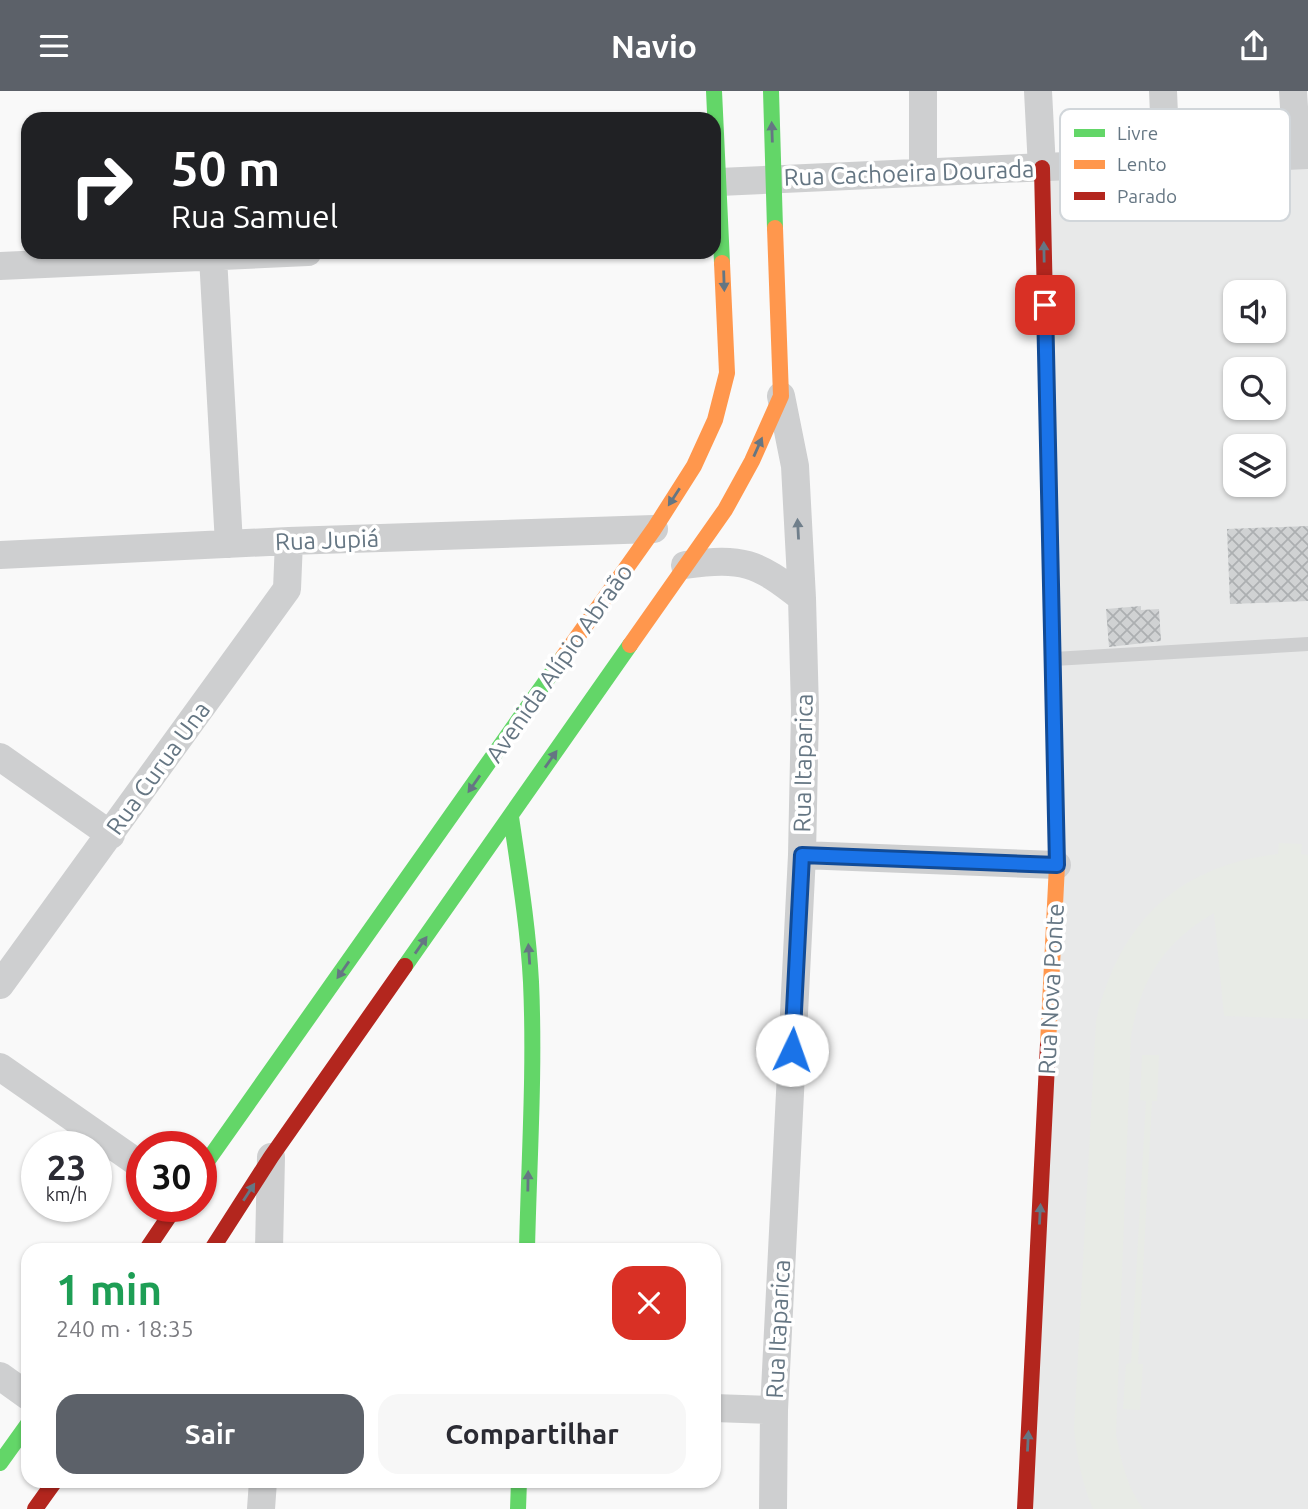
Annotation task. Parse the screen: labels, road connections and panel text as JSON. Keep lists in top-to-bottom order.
{
  "streets": {
    "street": [
      "Rua Cachoeira Dourada",
      "Rua Jupiá",
      "Avenida Alípio Abraão",
      "Rua Itaparica",
      "Rua Curua Una",
      "Rua Nova Ponte"
    ]
  },
  "crossings": [
    ["Rua Cachoeira Dourada", "Avenida Alípio Abraão"],
    ["Rua Cachoeira Dourada", "Rua Nova Ponte"],
    ["Rua Jupiá", "Avenida Alípio Abraão"],
    ["Rua Jupiá", "Rua Curua Una"],
    ["Avenida Alípio Abraão", "Rua Itaparica"]
  ],
  "one_way": ["Rua Nova Ponte"],
  "legend": ["Livre", "Lento", "Parado"],
  "page": {
    "header": "Navio",
    "turn": ["50 m", "Rua Samuel"],
    "speed": "23 km/h",
    "limit": "30",
    "heading": ["1 min", "240 m · 18:35"],
    "buttons": ["Sair", "Compartilhar"]
  }
}
